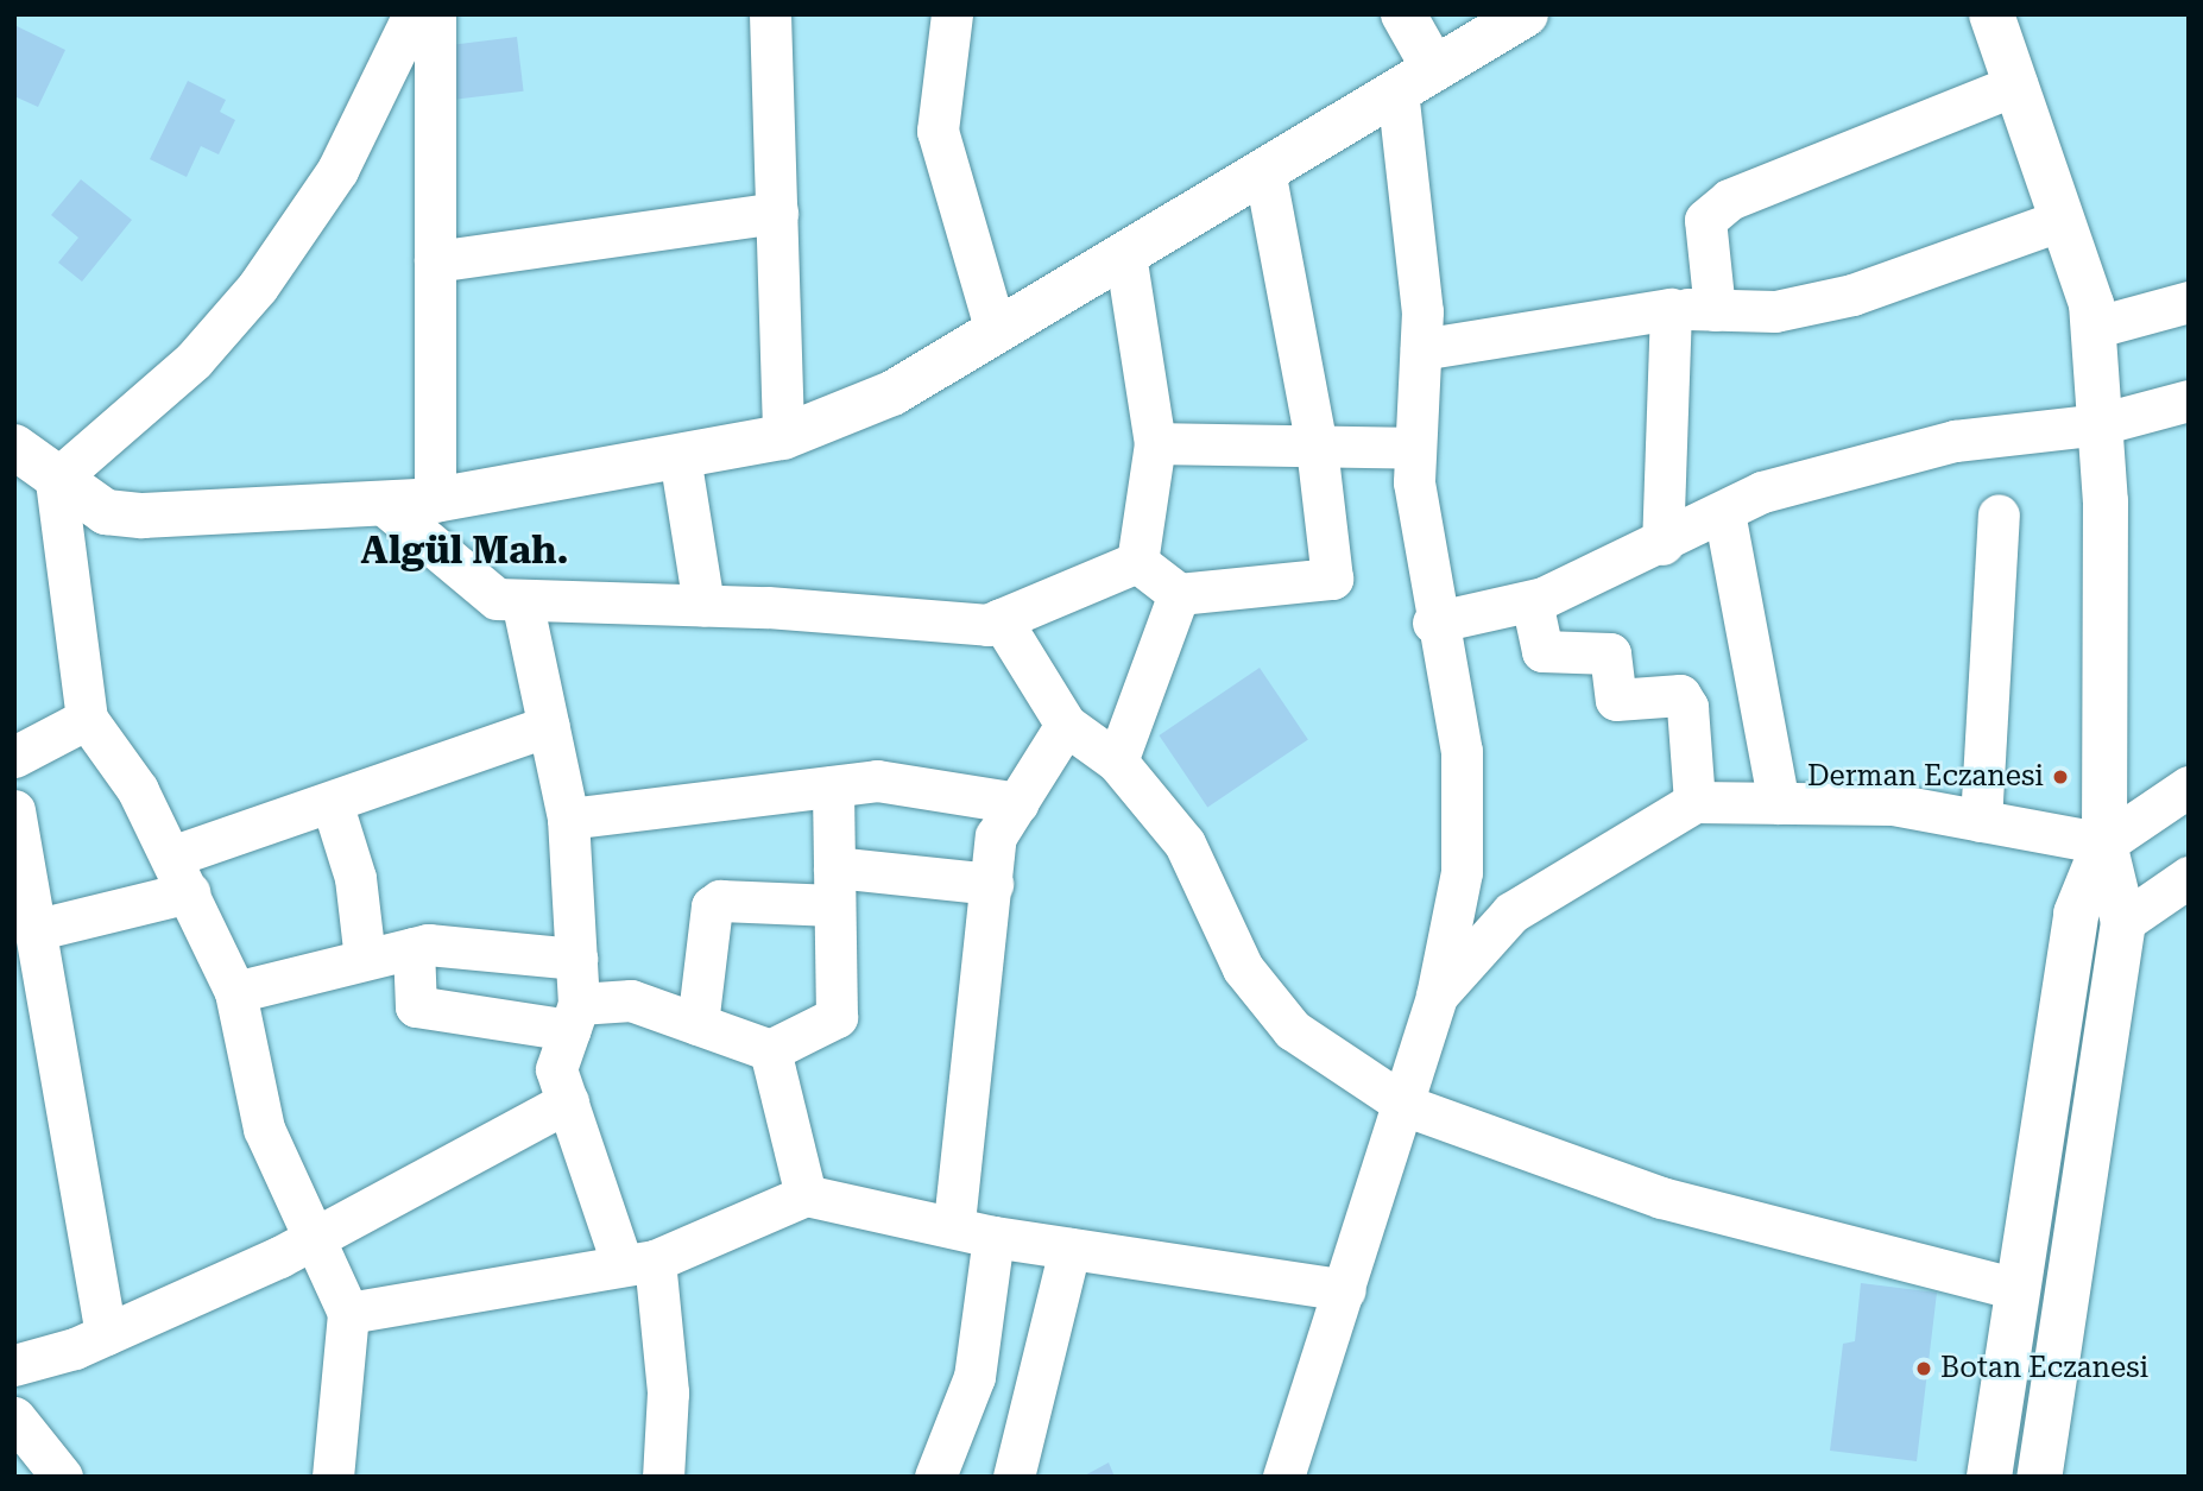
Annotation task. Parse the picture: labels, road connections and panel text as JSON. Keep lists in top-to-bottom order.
{
  "districts": ["Algül Mah."],
  "places": ["Derman Eczanesi", "Botan Eczanesi"]
}
